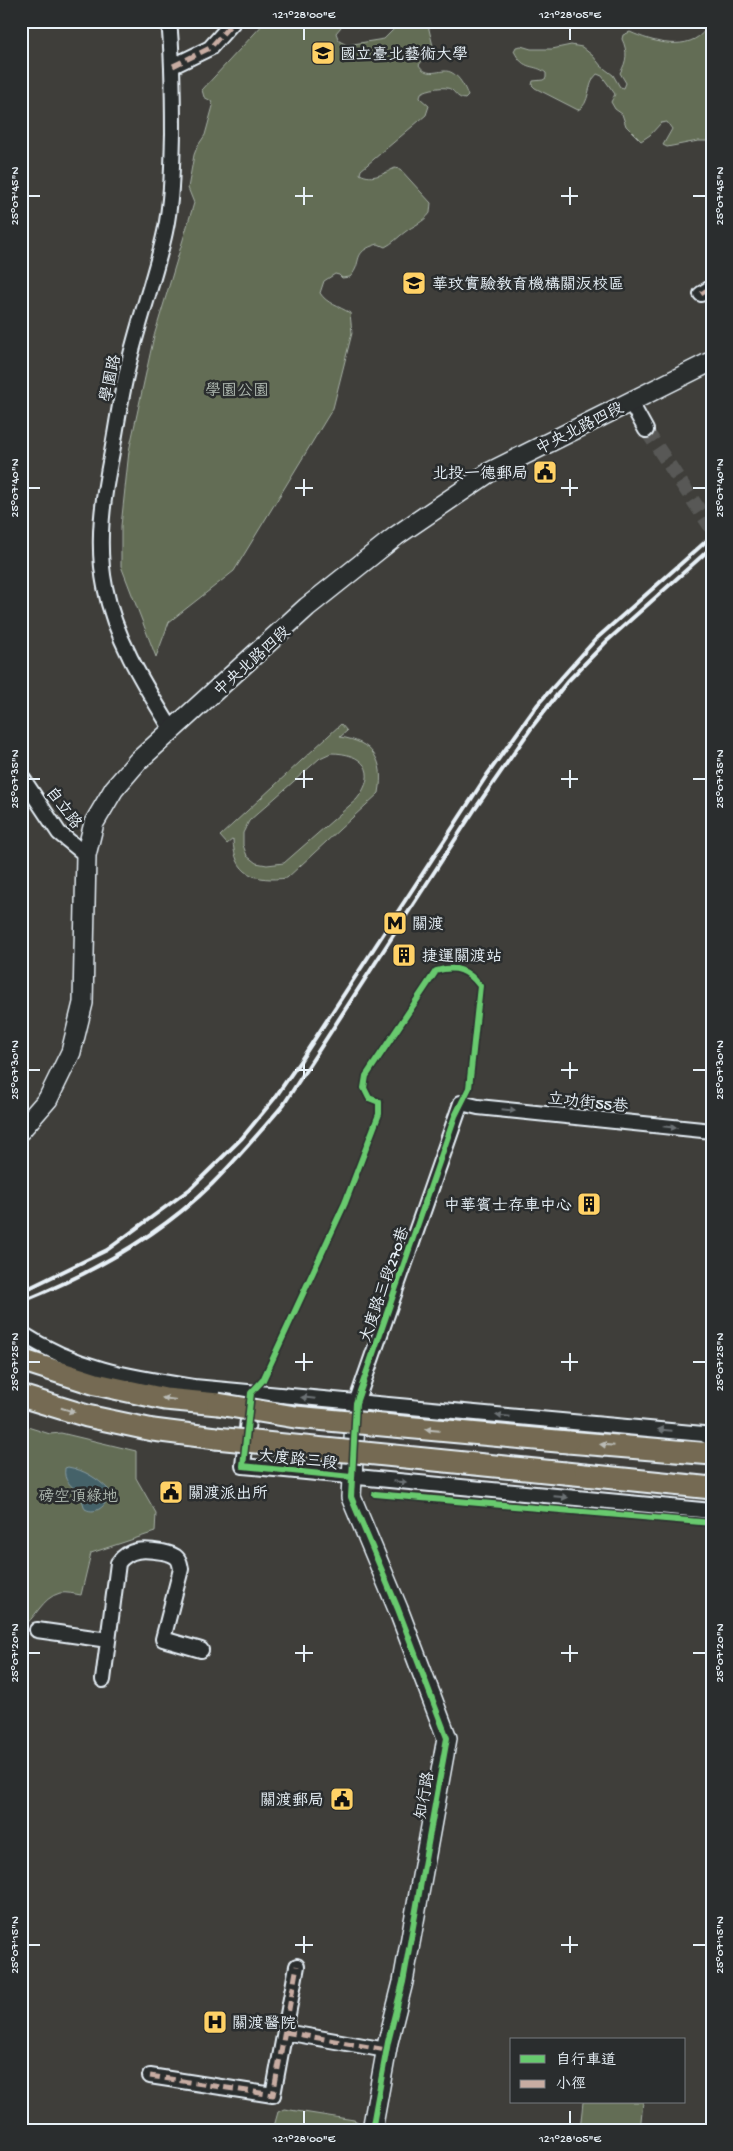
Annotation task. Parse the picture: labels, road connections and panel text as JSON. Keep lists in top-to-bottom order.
{
  "streets": {
    "main road": ["大度路三段"],
    "street": [
      "學園路",
      "中央北路四段",
      "自立路",
      "立功街55巷",
      "大度路三段270巷",
      "知行路"
    ]
  },
  "crossings": [
    ["學園路", "中央北路四段"],
    ["中央北路四段", "自立路"],
    ["立功街55巷", "大度路三段270巷"],
    ["大度路三段270巷", "大度路三段"],
    ["大度路三段270巷", "知行路"],
    ["大度路三段", "知行路"]
  ],
  "one_way": ["立功街55巷"],
  "parks": ["學園公園", "磅空頂綠地"],
  "places": {
    "school or university": ["國立臺北藝術大學", "華玟實驗教育機構關汳校區"],
    "public building": ["北投一德郵局", "關渡派出所", "關渡郵局"],
    "metro station": ["關渡"],
    "building": ["捷運關渡站", "中華賓士存車中心"],
    "hospital": ["關渡醫院"]
  },
  "legend": ["自行車道", "小徑"],
  "coordinates": [
    "121°28'00\"E",
    "121°28'05\"E",
    "25°07'45\"N",
    "25°07'40\"N",
    "25°07'35\"N",
    "25°07'30\"N",
    "25°07'25\"N",
    "25°07'20\"N",
    "25°07'15\"N"
  ]
}
